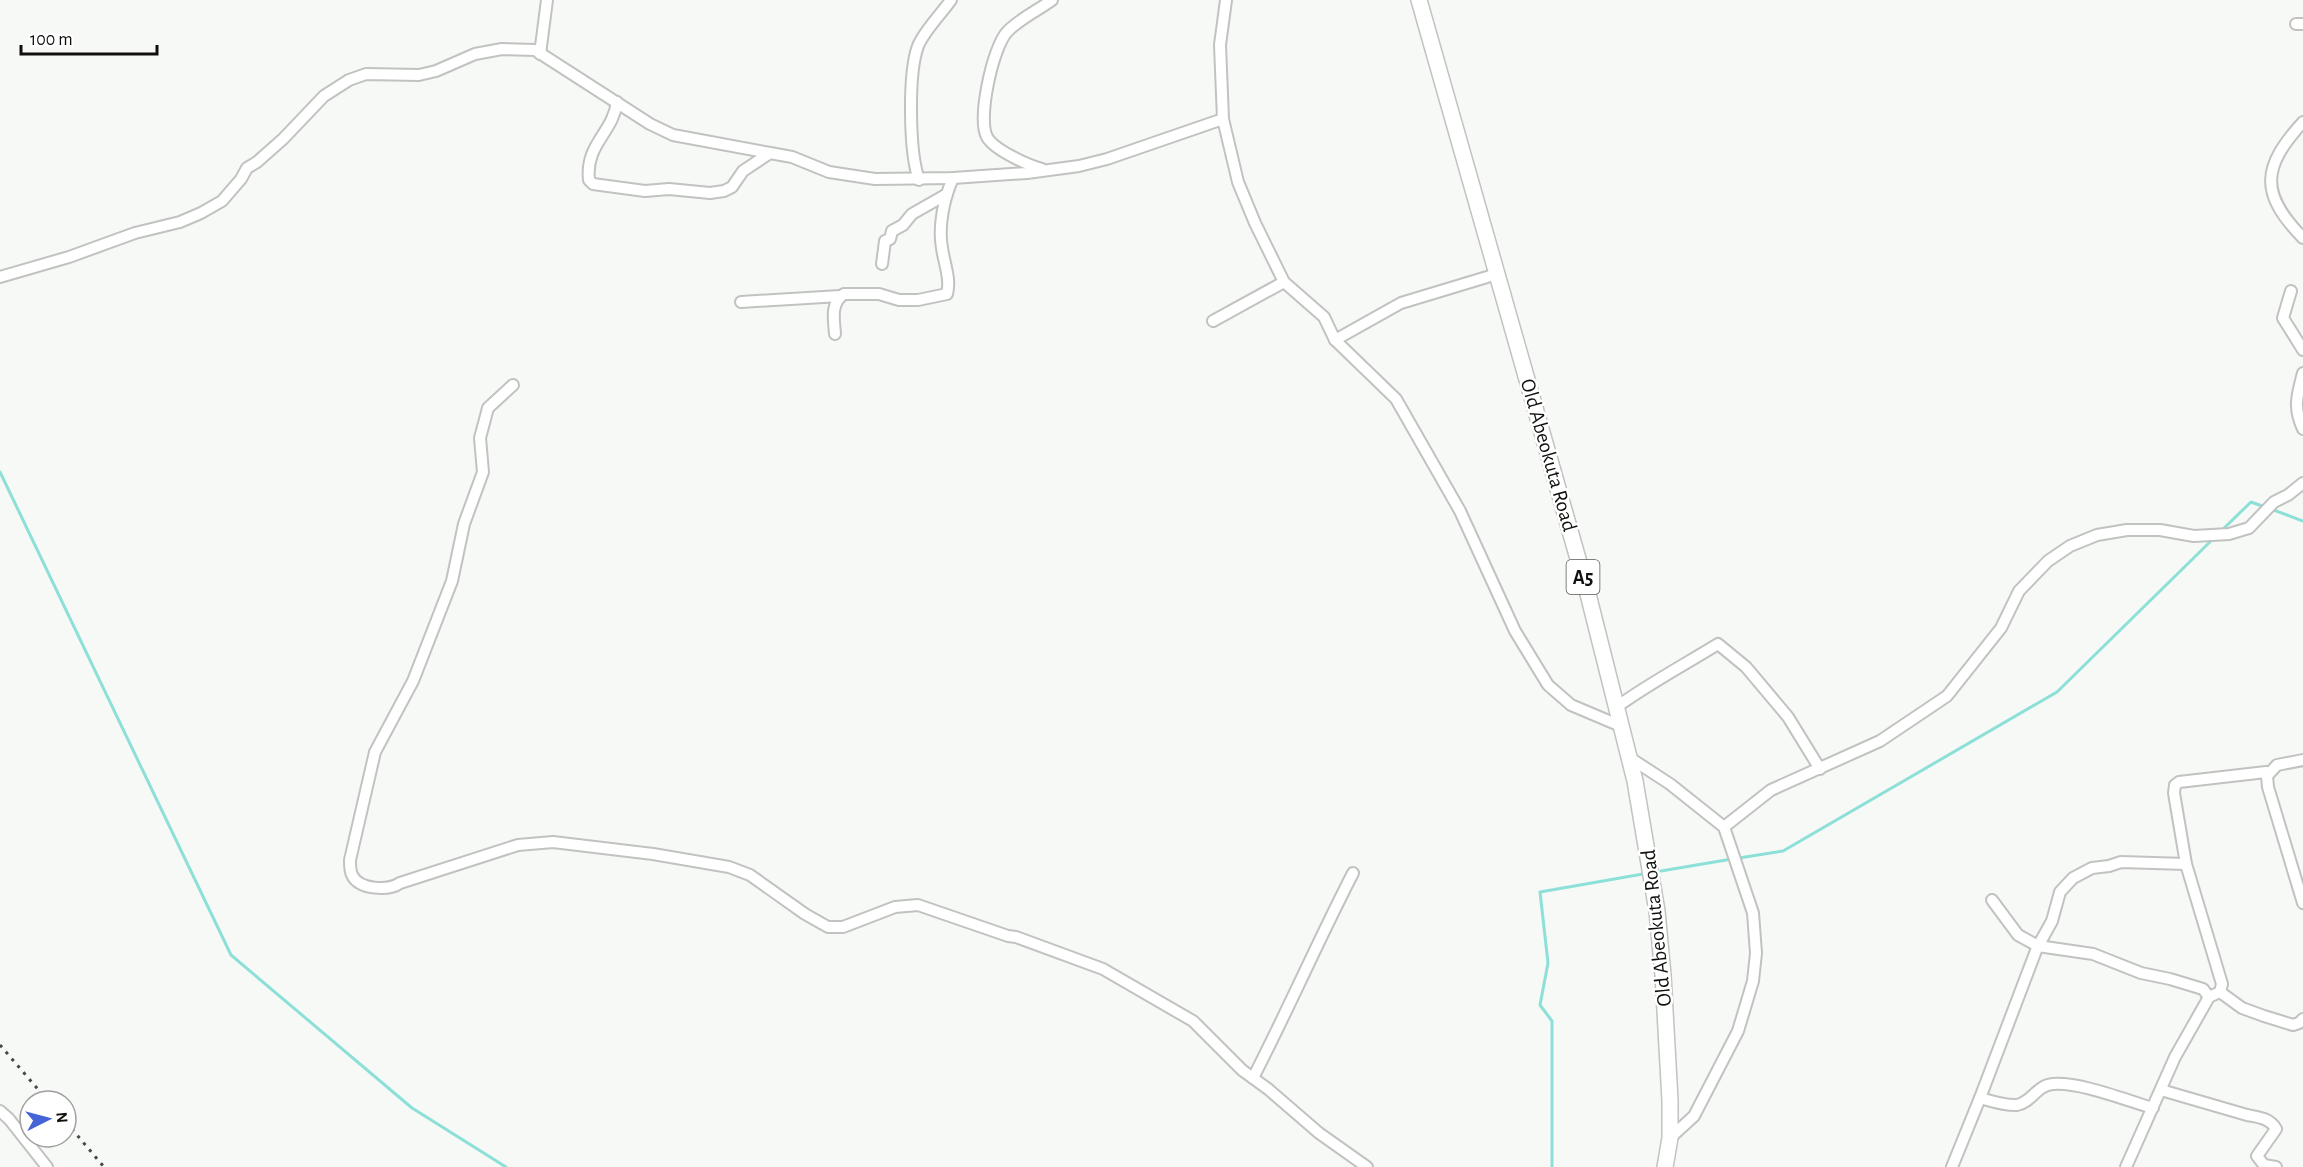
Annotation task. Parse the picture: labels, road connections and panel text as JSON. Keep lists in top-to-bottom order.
{
  "streets": {
    "highway": ["Old Abeokuta Road", "A5"]
  },
  "scale_bar": "100 m",
  "north": "right"
}
